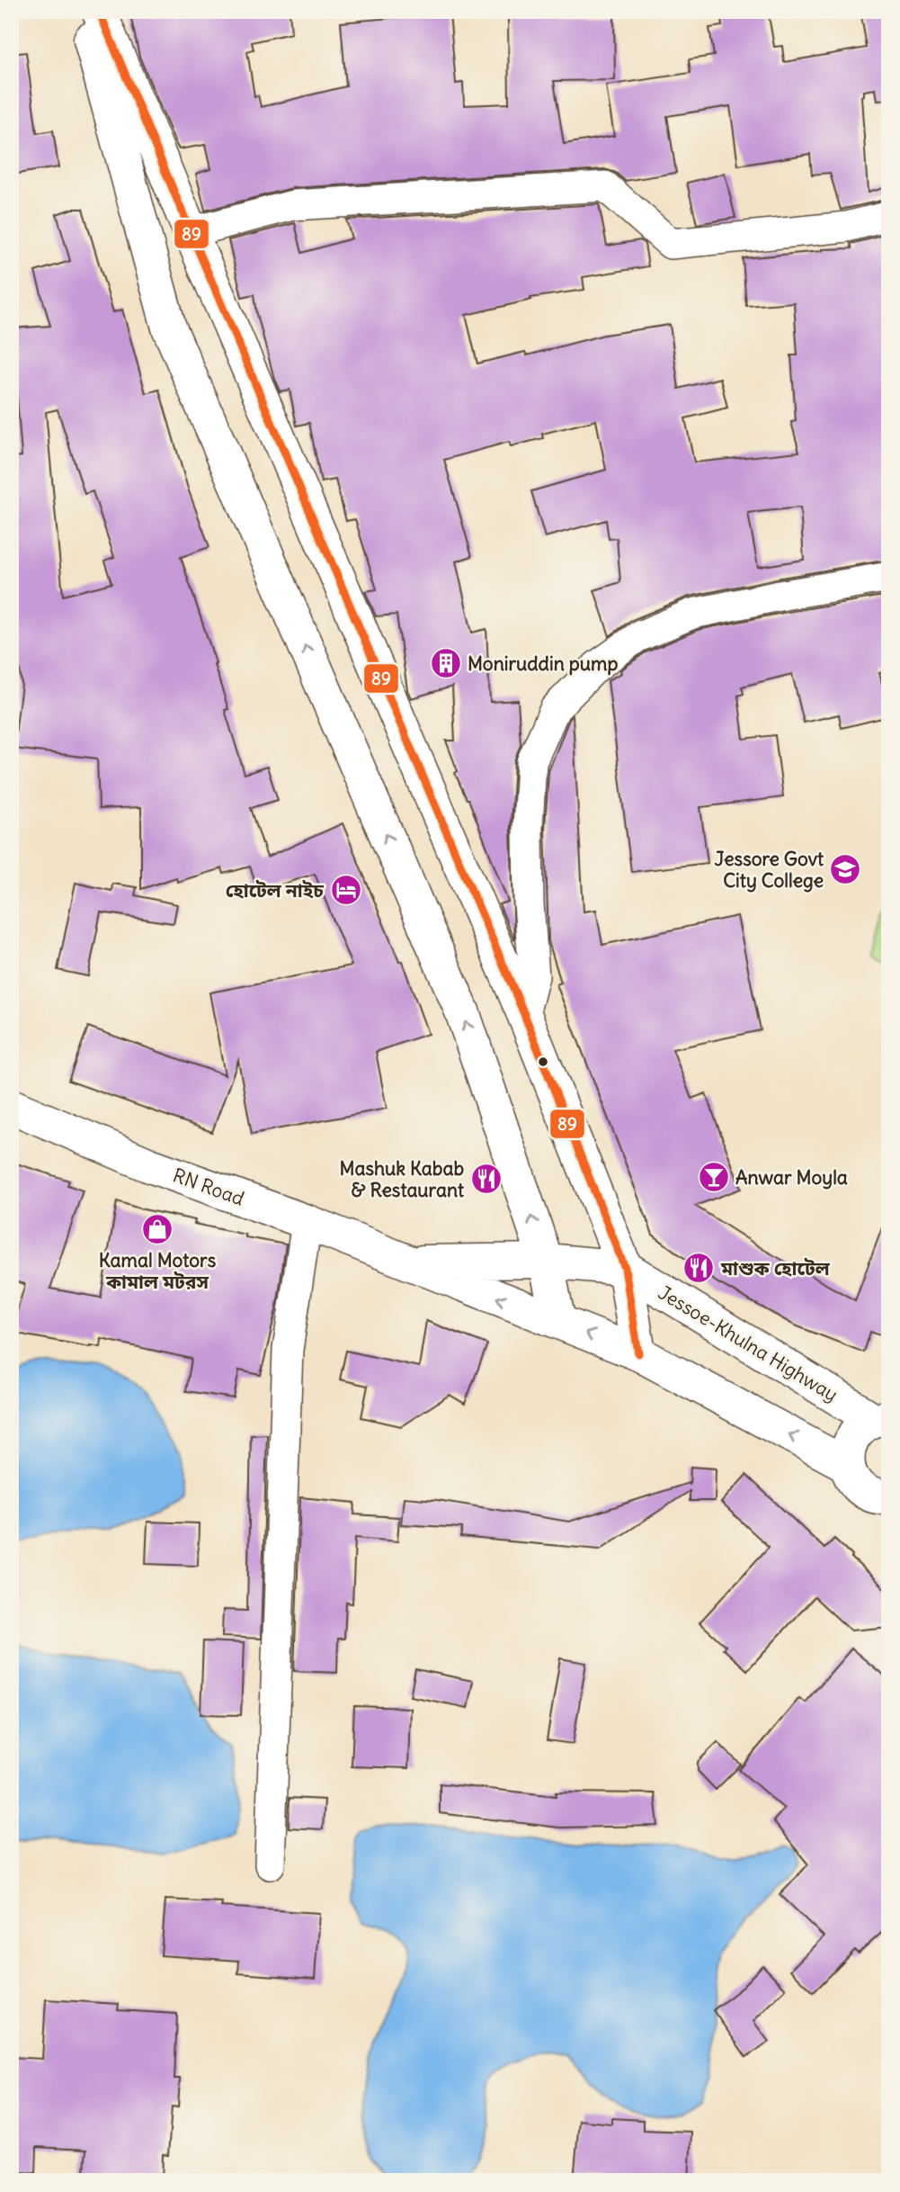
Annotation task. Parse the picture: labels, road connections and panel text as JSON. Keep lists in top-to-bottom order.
{
  "streets": {
    "highway": ["RN Road", "Jessoe-Khulna Highway"]
  },
  "crossings": [
    ["RN Road", "Jessoe-Khulna Highway"]
  ],
  "places": {
    "building": ["Moniruddin pump"],
    "school or university": ["Jessore Govt City College"],
    "hotel": ["হোটেল নাইচ"],
    "bar": ["Anwar Moyla"],
    "restaurant": ["Mashuk Kabab & Restaurant", "মাশুক হোটেল"],
    "shop": ["Kamal Motors কামাল মটরস"]
  },
  "lines": ["transit line 89"]
}
